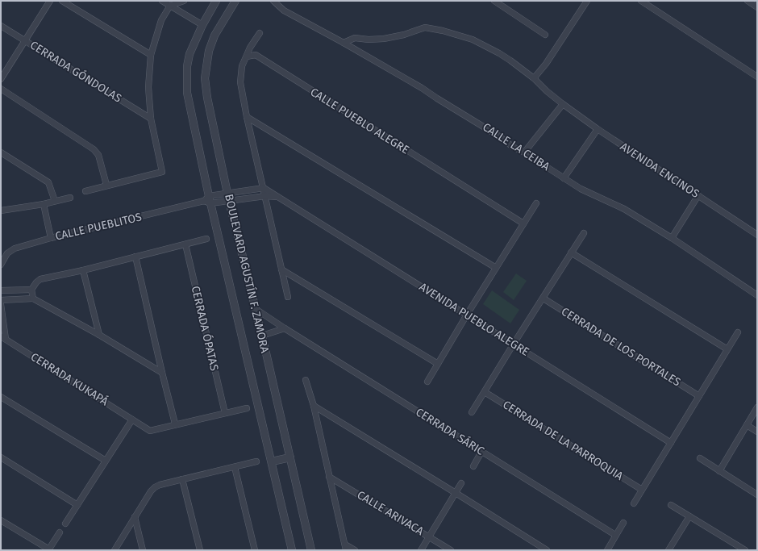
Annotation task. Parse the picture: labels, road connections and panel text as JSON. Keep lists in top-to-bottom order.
{
  "streets": {
    "street": [
      "CERRADA GÓNDOLAS",
      "CALLE PUEBLO ALEGRE",
      "CALLE LA CEIBA",
      "AVENIDA ENCINOS",
      "CALLE PUEBLITOS",
      "BOULEVARD AGUSTÍN F. ZAMORA",
      "AVENIDA PUEBLO ALEGRE",
      "CERRADA ÓPATAS",
      "CERRADA DE LOS PORTALES",
      "CERRADA KUKAPÁ",
      "CERRADA SÁRIC",
      "CERRADA DE LA PARROQUIA",
      "CALLE ARIVACA"
    ]
  },
  "crossings": [
    ["CALLE LA CEIBA", "AVENIDA ENCINOS"],
    ["CALLE PUEBLITOS", "BOULEVARD AGUSTÍN F. ZAMORA"],
    ["CALLE PUEBLITOS", "AVENIDA PUEBLO ALEGRE"],
    ["BOULEVARD AGUSTÍN F. ZAMORA", "AVENIDA PUEBLO ALEGRE"],
    ["BOULEVARD AGUSTÍN F. ZAMORA", "CERRADA SÁRIC"]
  ]
}
